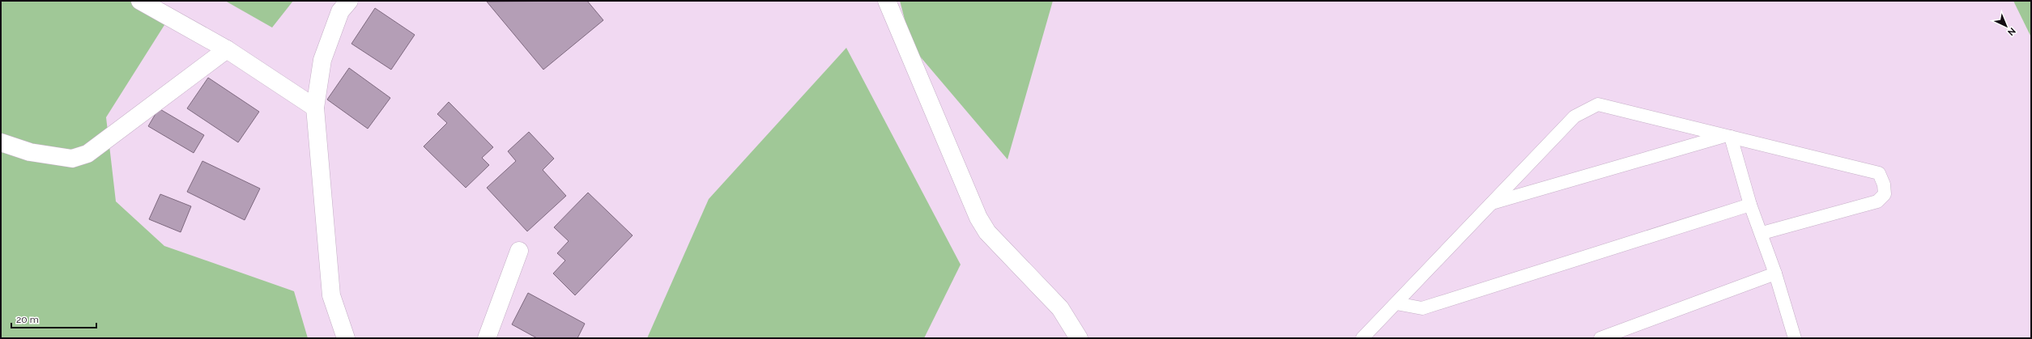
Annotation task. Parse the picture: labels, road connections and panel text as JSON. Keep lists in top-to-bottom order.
{
  "scale_bar": "20 m",
  "north": "bottom right"
}
